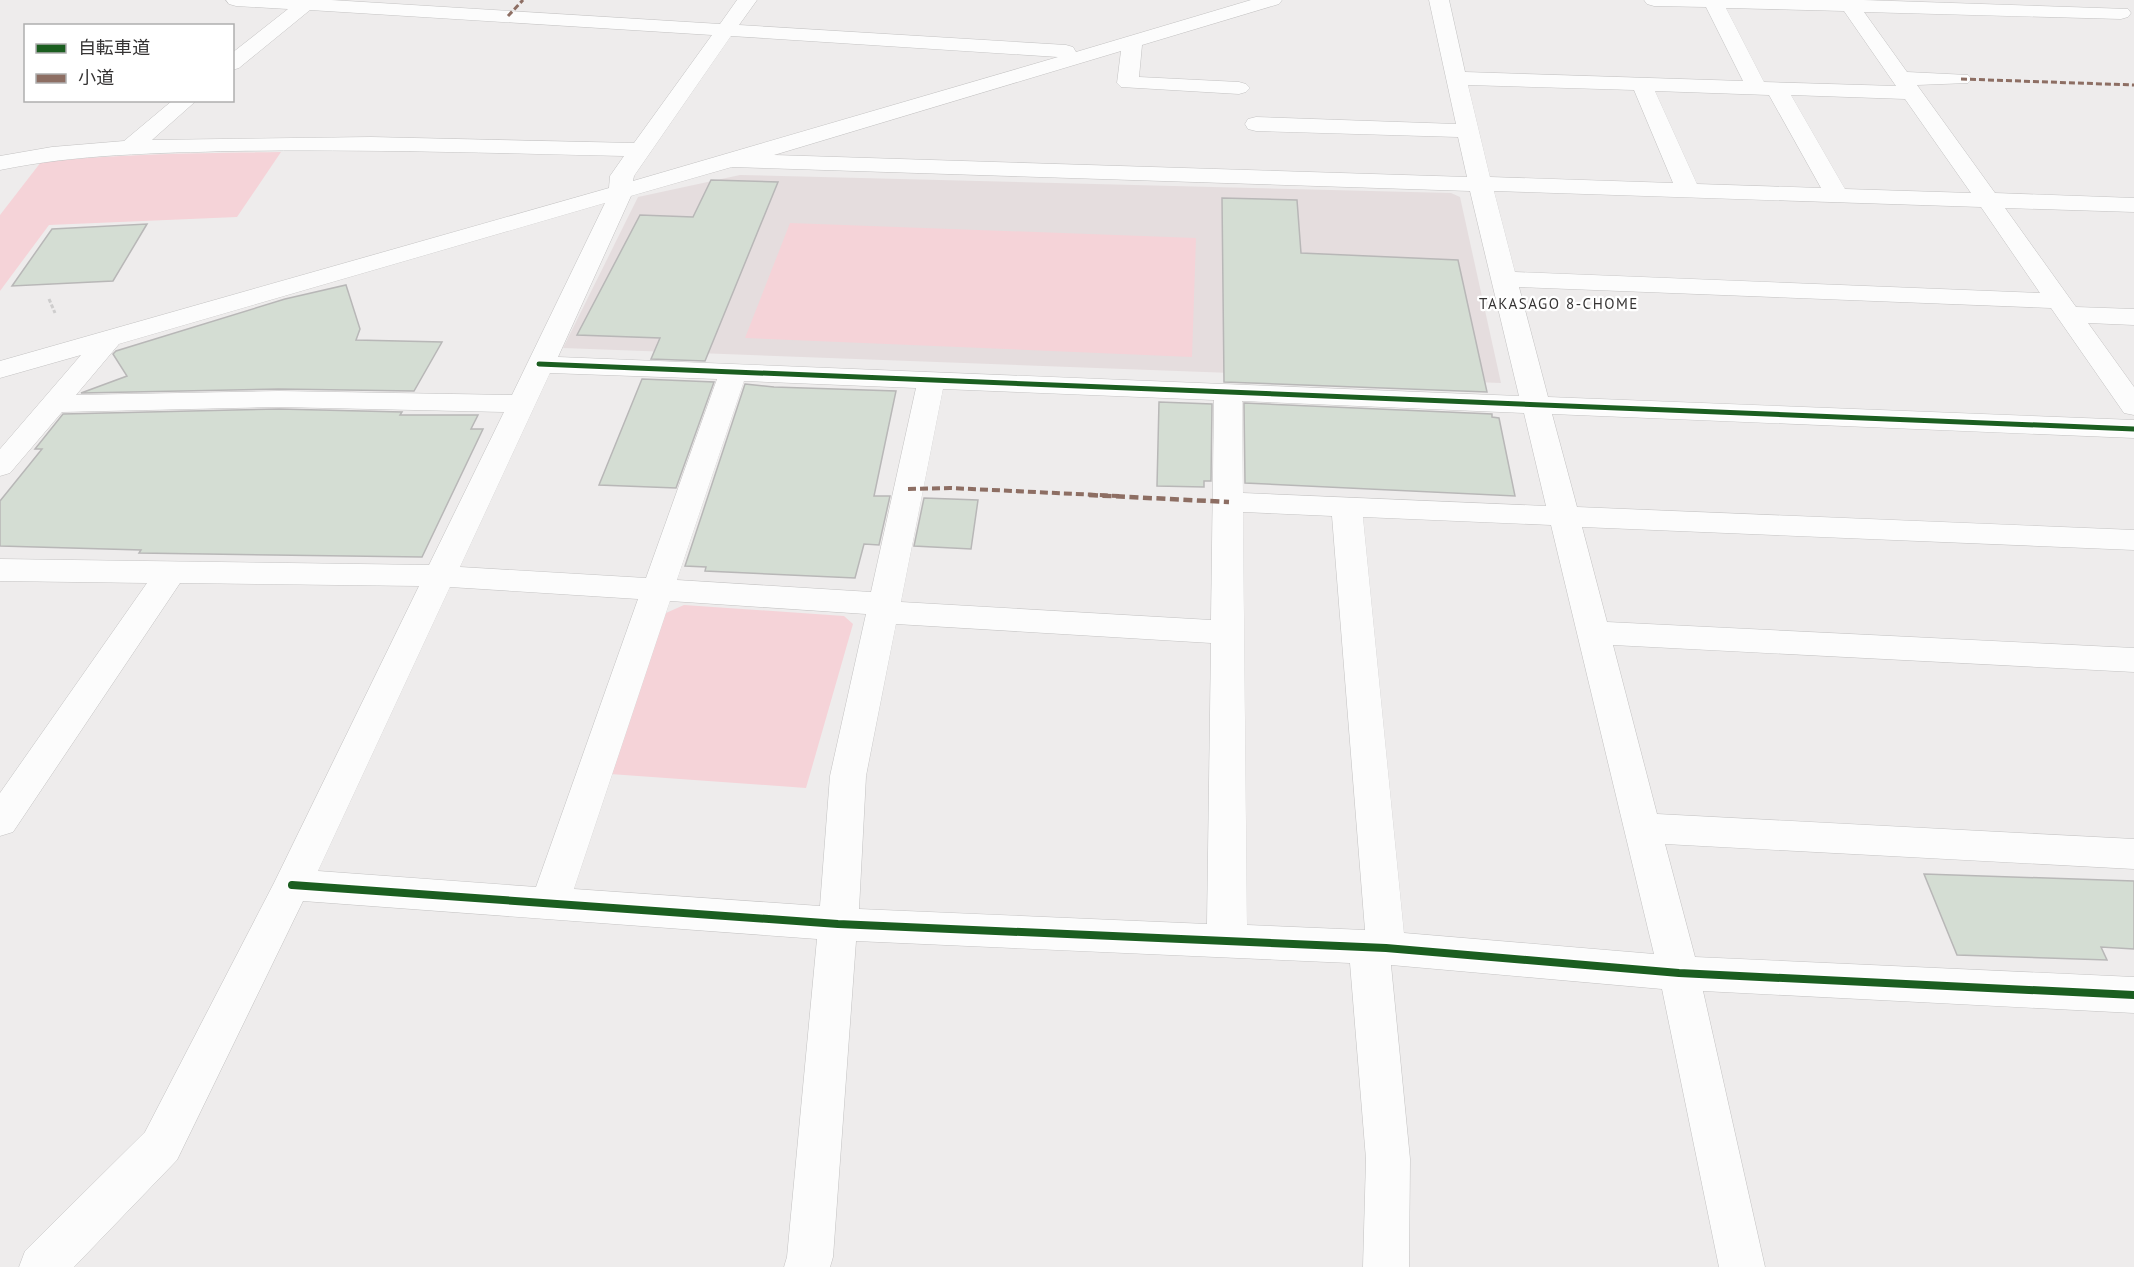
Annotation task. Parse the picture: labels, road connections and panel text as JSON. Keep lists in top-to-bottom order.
{
  "districts": ["TAKASAGO 8-CHOME"],
  "legend": ["自転車道", "小道"]
}
